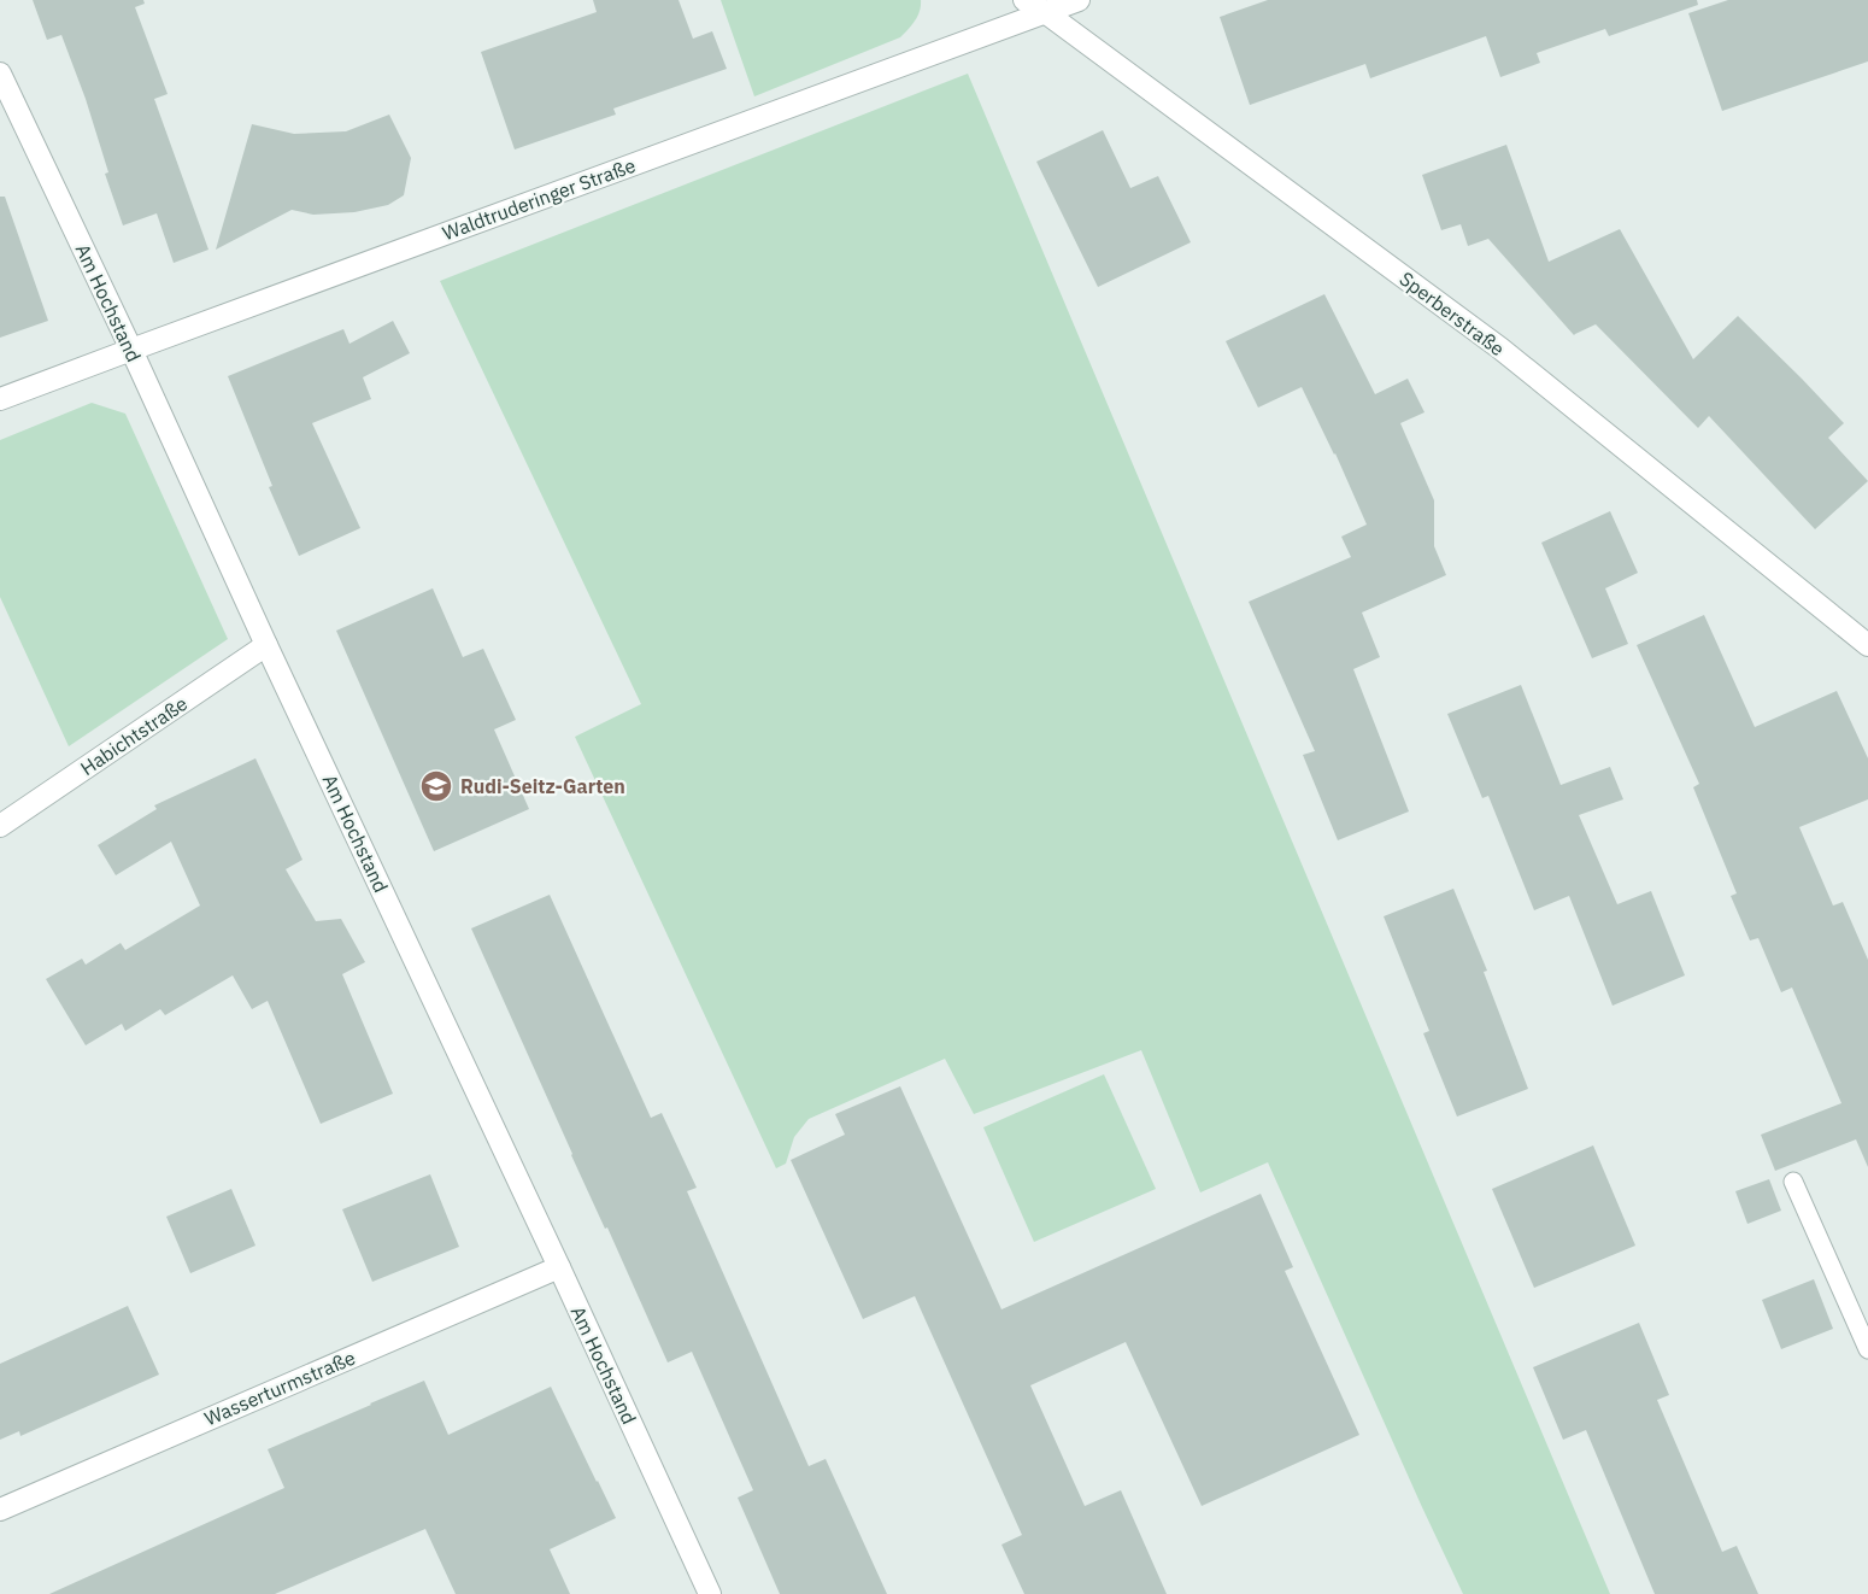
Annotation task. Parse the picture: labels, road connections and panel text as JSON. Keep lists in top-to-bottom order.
{
  "streets": {
    "street": [
      "Waldtruderinger Straße",
      "Am Hochstand",
      "Sperberstraße",
      "Habichtstraße",
      "Wasserturmstraße"
    ]
  },
  "crossings": [
    ["Waldtruderinger Straße", "Am Hochstand"],
    ["Waldtruderinger Straße", "Sperberstraße"],
    ["Am Hochstand", "Habichtstraße"],
    ["Am Hochstand", "Wasserturmstraße"]
  ],
  "places": {
    "school or university": ["Rudi-Seitz-Garten"]
  }
}
